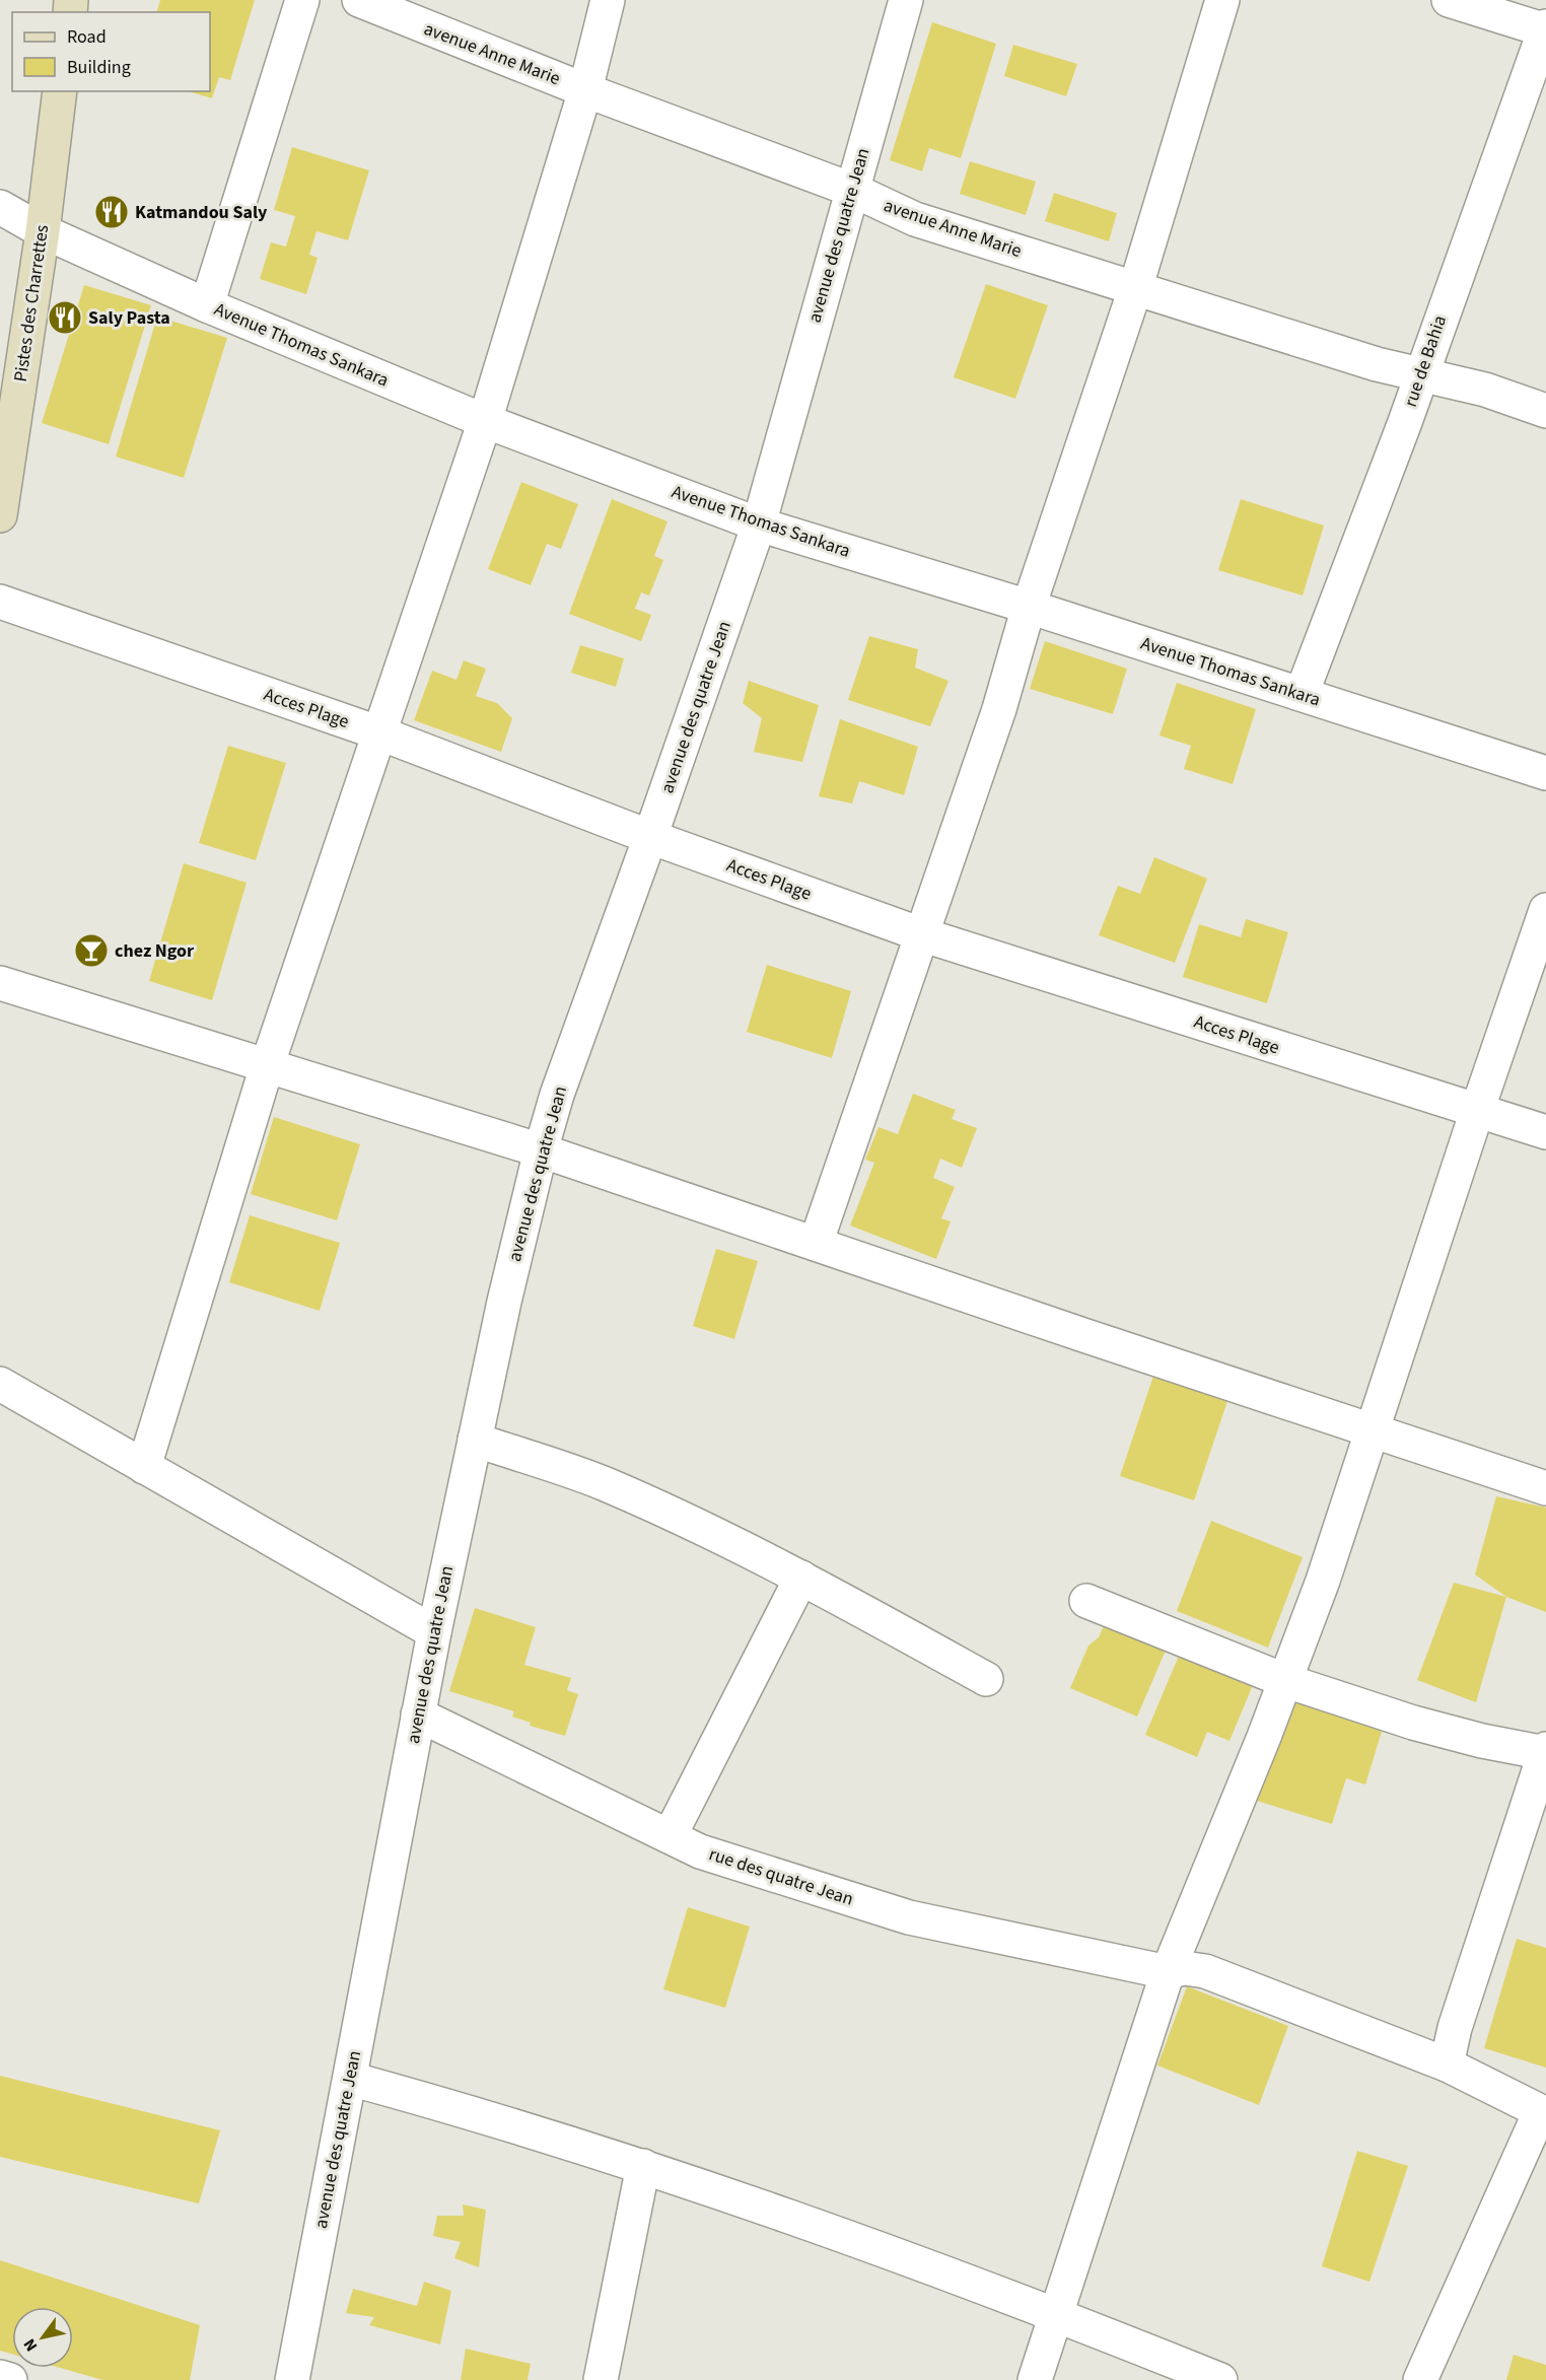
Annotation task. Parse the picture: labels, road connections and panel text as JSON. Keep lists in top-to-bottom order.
{
  "streets": {
    "main road": ["Pistes des Charrettes"],
    "street": [
      "avenue Anne Marie",
      "avenue des quatre Jean",
      "Avenue Thomas Sankara",
      "rue de Bahia",
      "Acces Plage",
      "rue des quatre Jean"
    ]
  },
  "crossings": [
    ["avenue Anne Marie", "avenue des quatre Jean"],
    ["avenue Anne Marie", "rue de Bahia"],
    ["avenue des quatre Jean", "Avenue Thomas Sankara"],
    ["avenue des quatre Jean", "Acces Plage"],
    ["avenue des quatre Jean", "rue des quatre Jean"],
    ["Pistes des Charrettes", "Avenue Thomas Sankara"],
    ["Avenue Thomas Sankara", "rue de Bahia"]
  ],
  "places": {
    "restaurant": ["Katmandou Saly", "Saly Pasta"],
    "bar": ["chez Ngor"]
  },
  "legend": ["Road", "Building"],
  "north": "bottom left"
}
